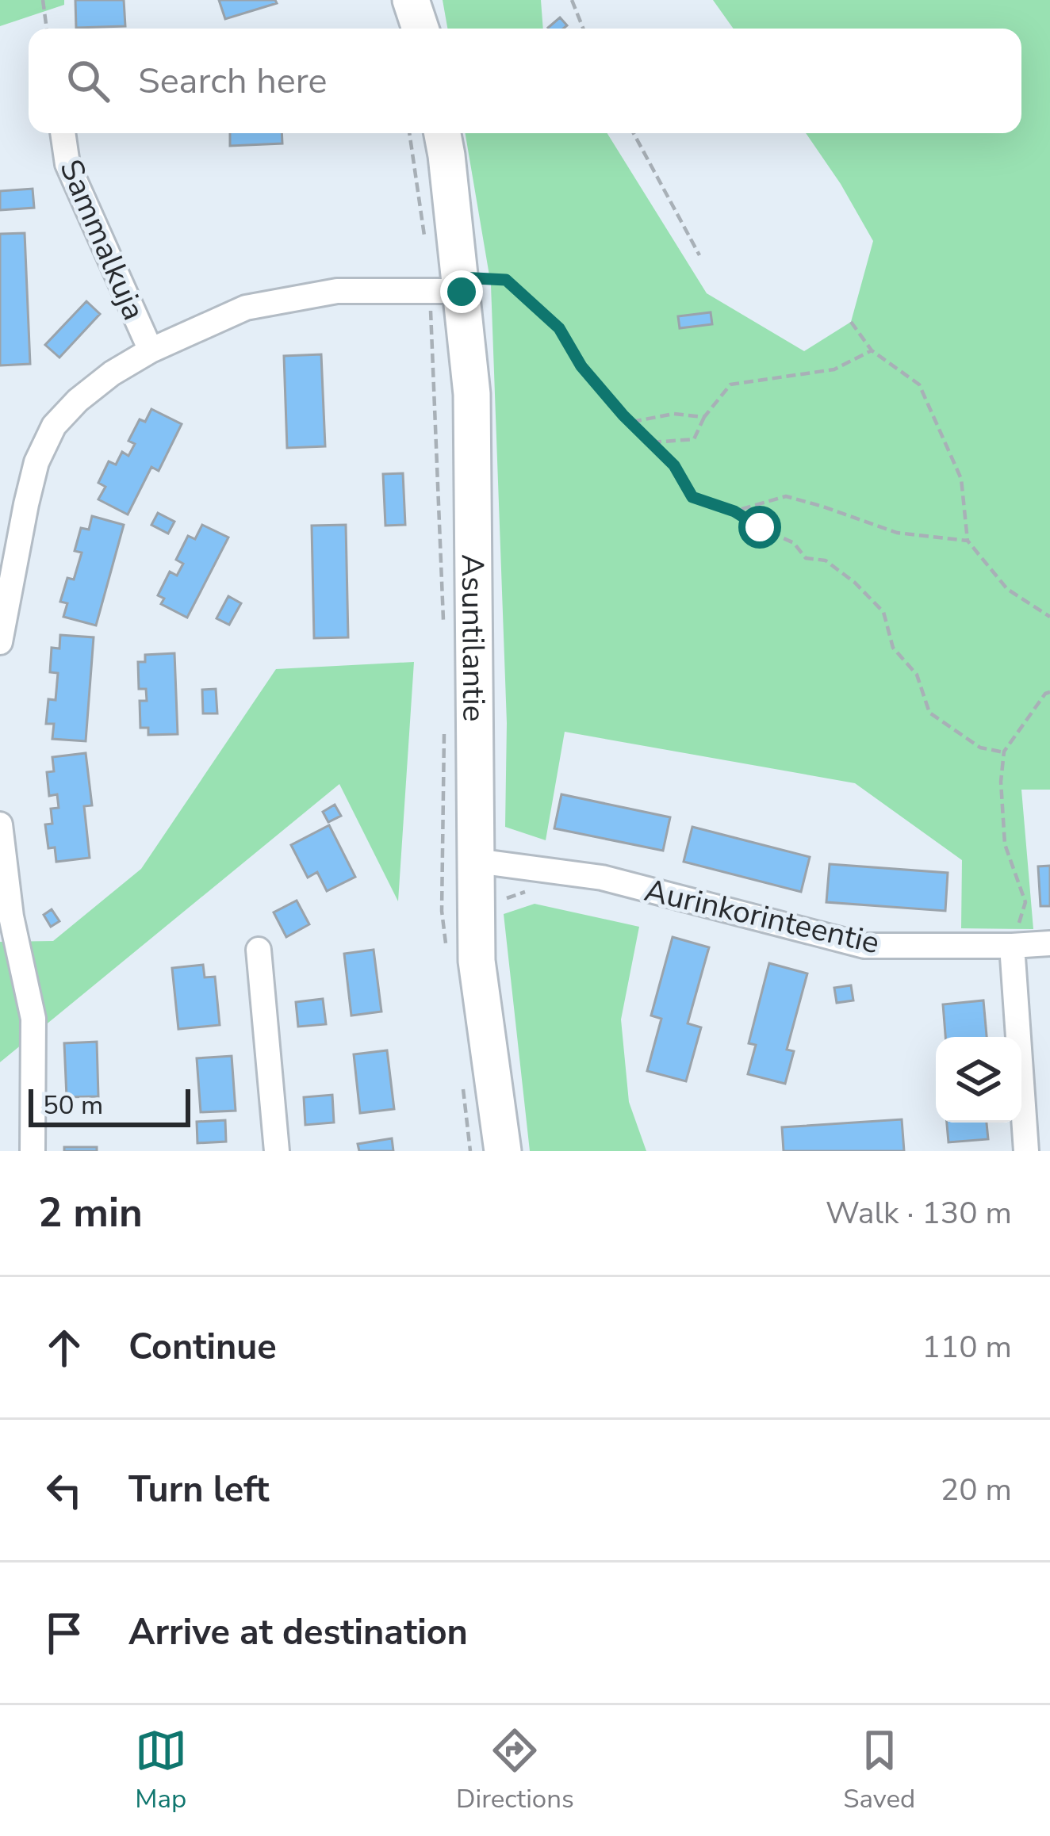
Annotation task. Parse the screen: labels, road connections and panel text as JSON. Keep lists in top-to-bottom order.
{
  "streets": {
    "street": ["Sammalkuja", "Asuntilantie", "Aurinkorinteentie"]
  },
  "crossings": [
    ["Asuntilantie", "Aurinkorinteentie"]
  ],
  "scale_bar": "50 m",
  "page": {
    "search": "Search here",
    "scale": "50 m",
    "heading": ["2 min", "Walk · 130 m"],
    "list": [
      ["Continue", "110 m"],
      ["Turn left", "20 m"],
      "Arrive at destination"
    ],
    "nav": ["Map", "Directions", "Saved"]
  }
}
